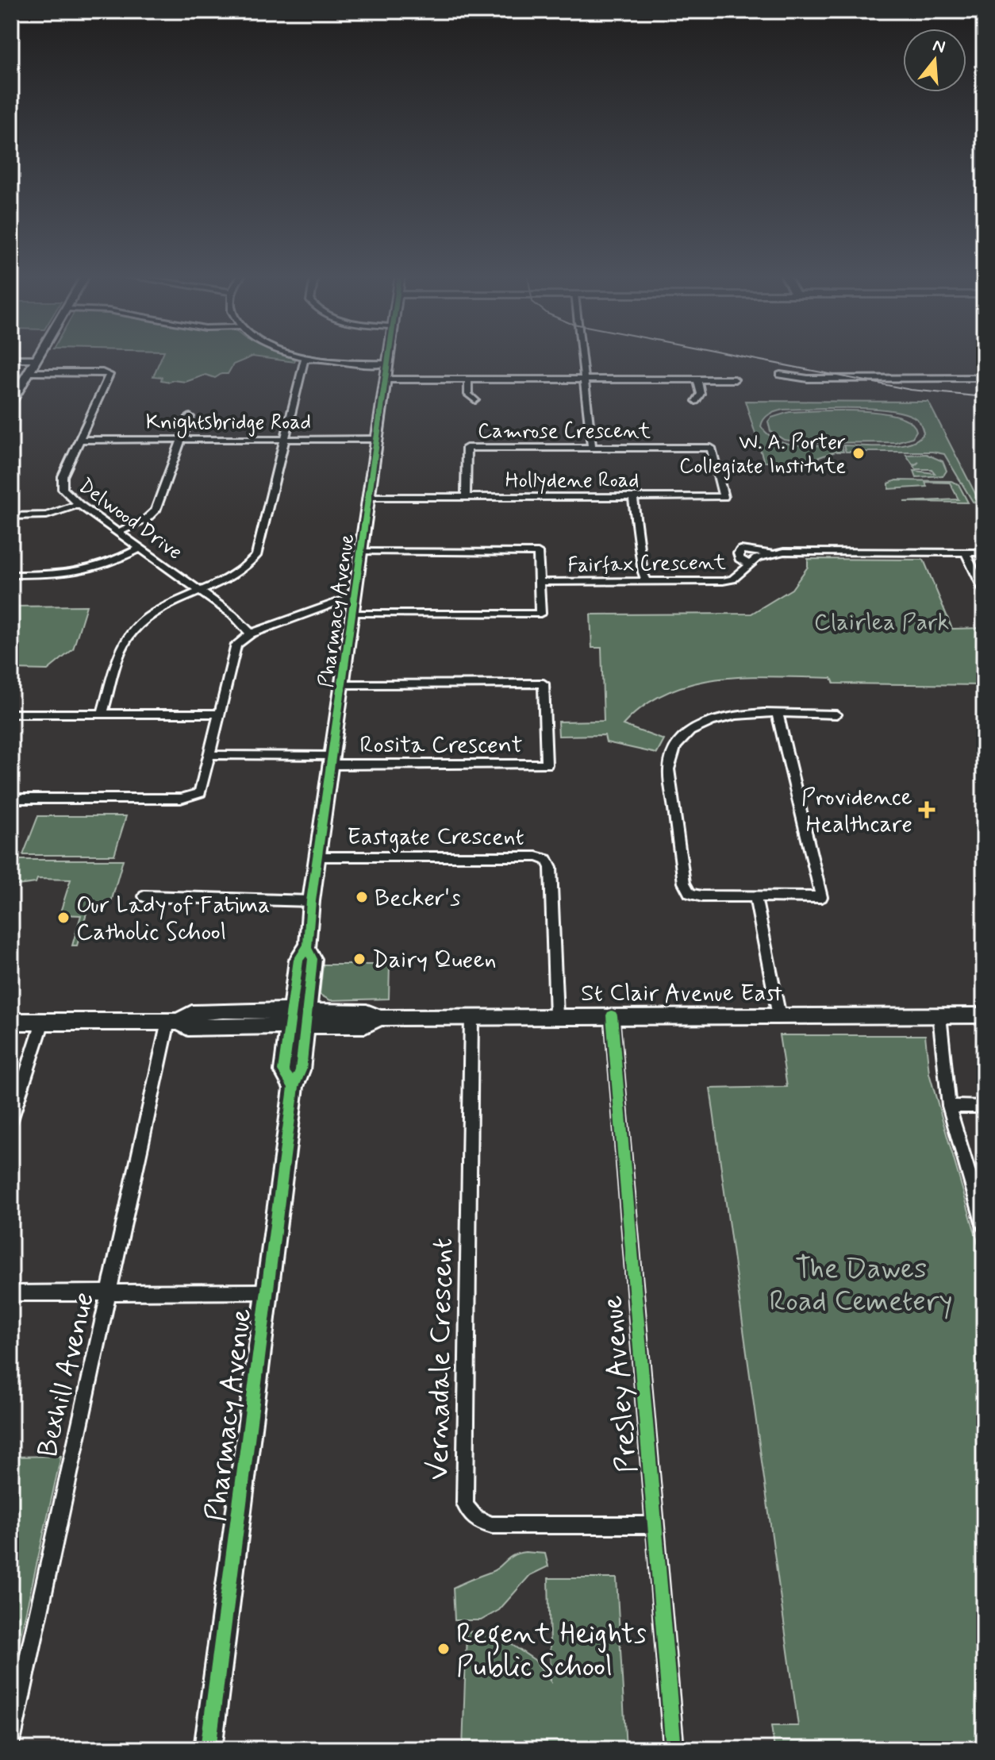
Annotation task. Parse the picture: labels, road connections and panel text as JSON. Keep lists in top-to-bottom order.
{
  "streets": {
    "street": [
      "Knightsbridge Road",
      "Camrose Crescent",
      "Hollydene Road",
      "Delwood Drive",
      "Fairfax Crescent",
      "Pharmacy Avenue",
      "Rosita Crescent",
      "Eastgate Crescent",
      "St Clair Avenue East",
      "Vernadale Crescent",
      "Bexhill Avenue",
      "Presley Avenue"
    ]
  },
  "crossings": [
    ["Knightsbridge Road", "Delwood Drive"],
    ["Knightsbridge Road", "Pharmacy Avenue"],
    ["Camrose Crescent", "Hollydene Road"],
    ["Hollydene Road", "Pharmacy Avenue"],
    ["Pharmacy Avenue", "Rosita Crescent"],
    ["Pharmacy Avenue", "Eastgate Crescent"],
    ["Pharmacy Avenue", "St Clair Avenue East"],
    ["Eastgate Crescent", "St Clair Avenue East"],
    ["St Clair Avenue East", "Vernadale Crescent"],
    ["St Clair Avenue East", "Bexhill Avenue"],
    ["St Clair Avenue East", "Presley Avenue"],
    ["Vernadale Crescent", "Presley Avenue"]
  ],
  "parks": ["Clairlea Park", "The Dawes Road Cemetery"],
  "places": {
    "other": [
      "W. A. Porter Collegiate Institute",
      "Becker's",
      "Our Lady of Fatima Catholic School",
      "Dairy Queen",
      "Regent Heights Public School"
    ],
    "health": ["Providence Healthcare"]
  },
  "north": "top"
}
